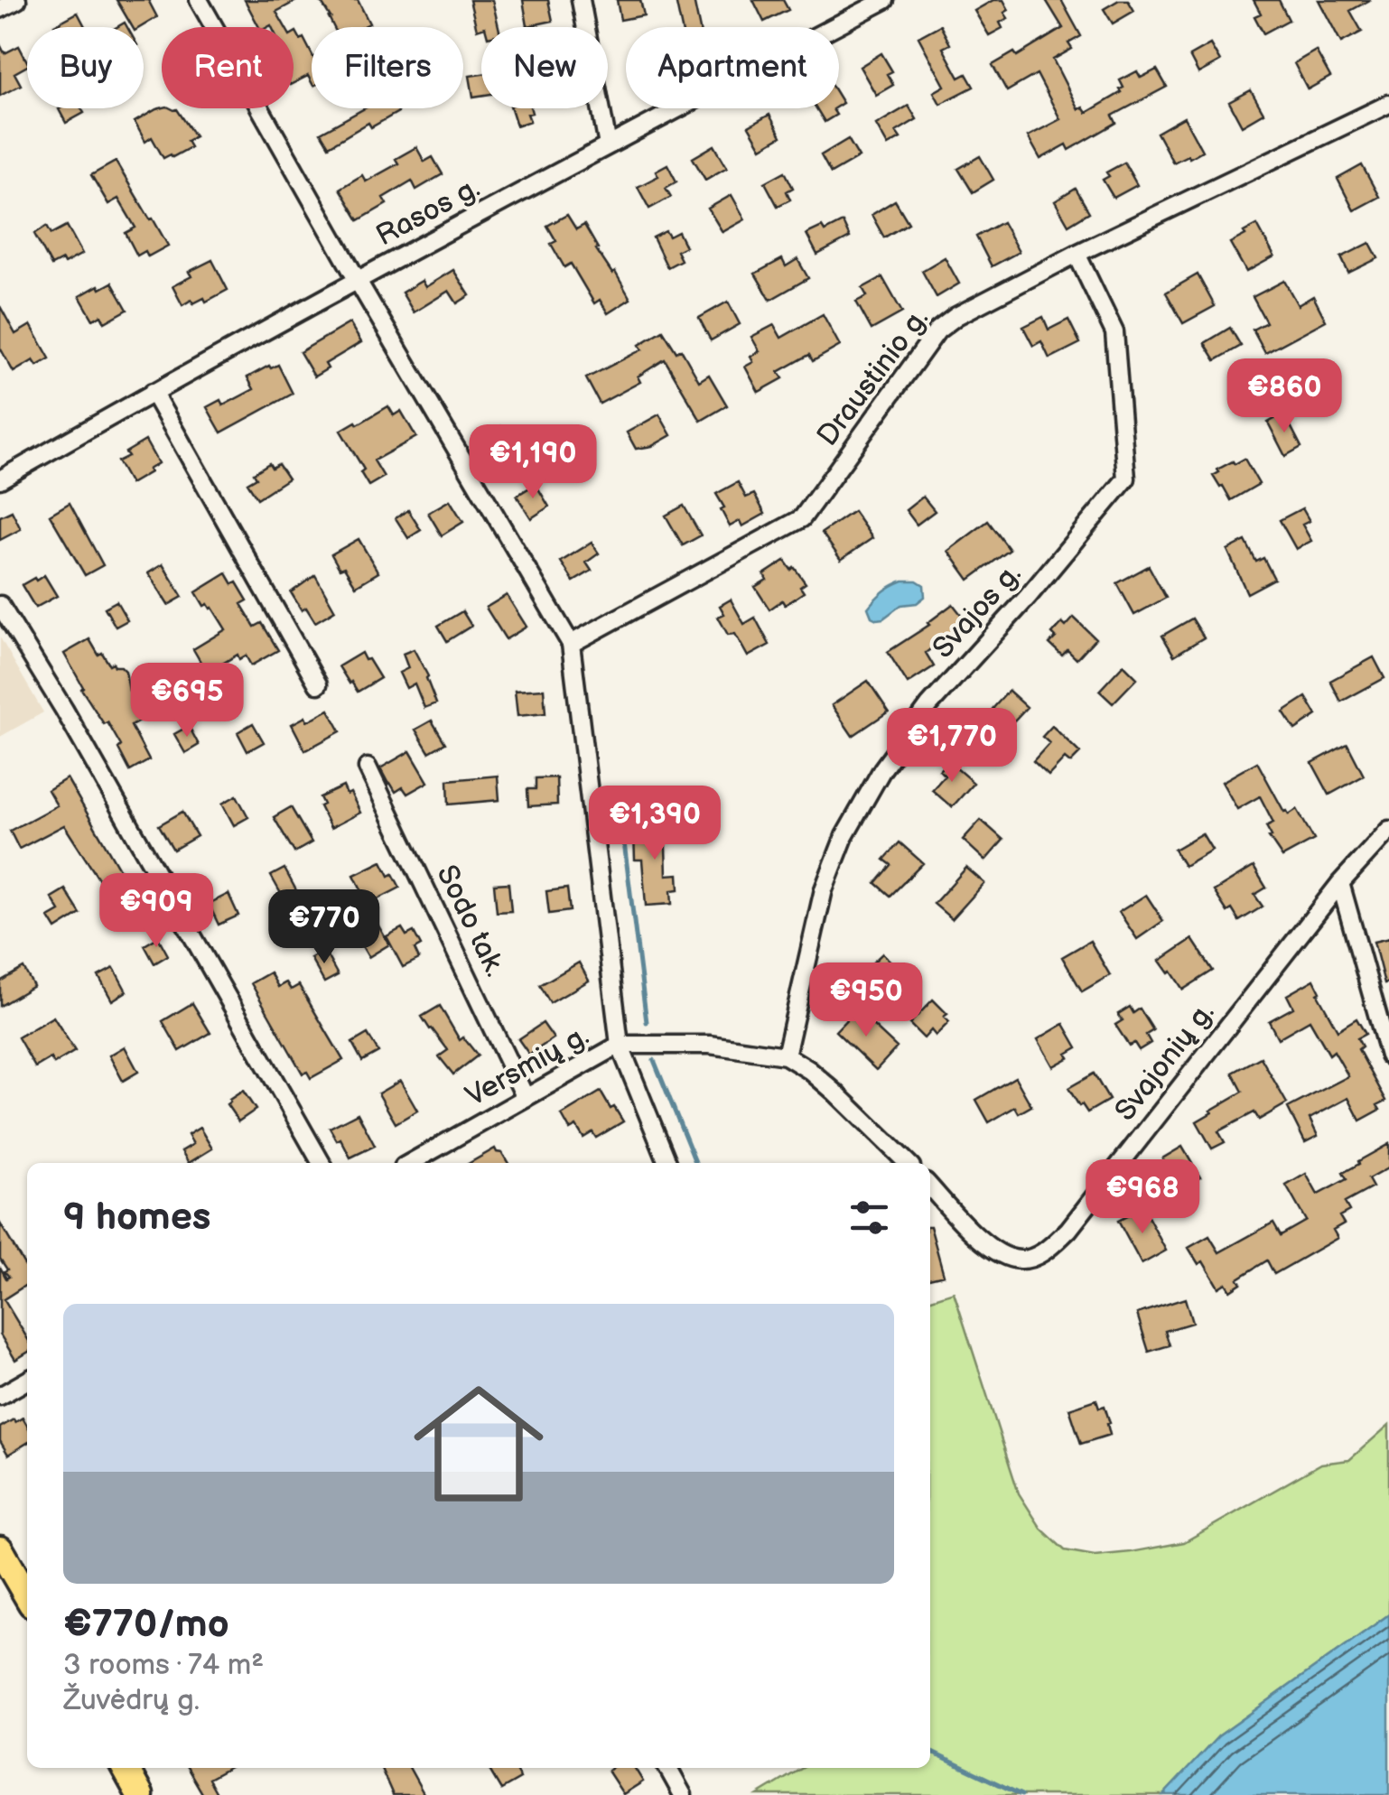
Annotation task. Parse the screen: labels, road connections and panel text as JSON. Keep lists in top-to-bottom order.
{
  "streets": {
    "street": [
      "Rasos g.",
      "Draustinio g.",
      "Svajos g.",
      "Sodo tak.",
      "Svajonių g.",
      "Versmių g."
    ]
  },
  "crossings": [
    ["Rasos g.", "Versmių g."],
    ["Draustinio g.", "Svajos g."],
    ["Draustinio g.", "Versmių g."],
    ["Sodo tak.", "Versmių g."]
  ],
  "page": {
    "chip": [
      "Buy",
      "Rent",
      "Filters",
      "New",
      "Apartment"
    ],
    "price": [
      "€860",
      "€1,190",
      "€695",
      "€1,770",
      "€1,390",
      "€909",
      "€770",
      "€950",
      "€968"
    ],
    "heading": "9 homes",
    "list": [
      {
        "name": "€770/mo",
        "note": "3 rooms · 74 m² · Žuvėdrų g."
      }
    ]
  }
}
